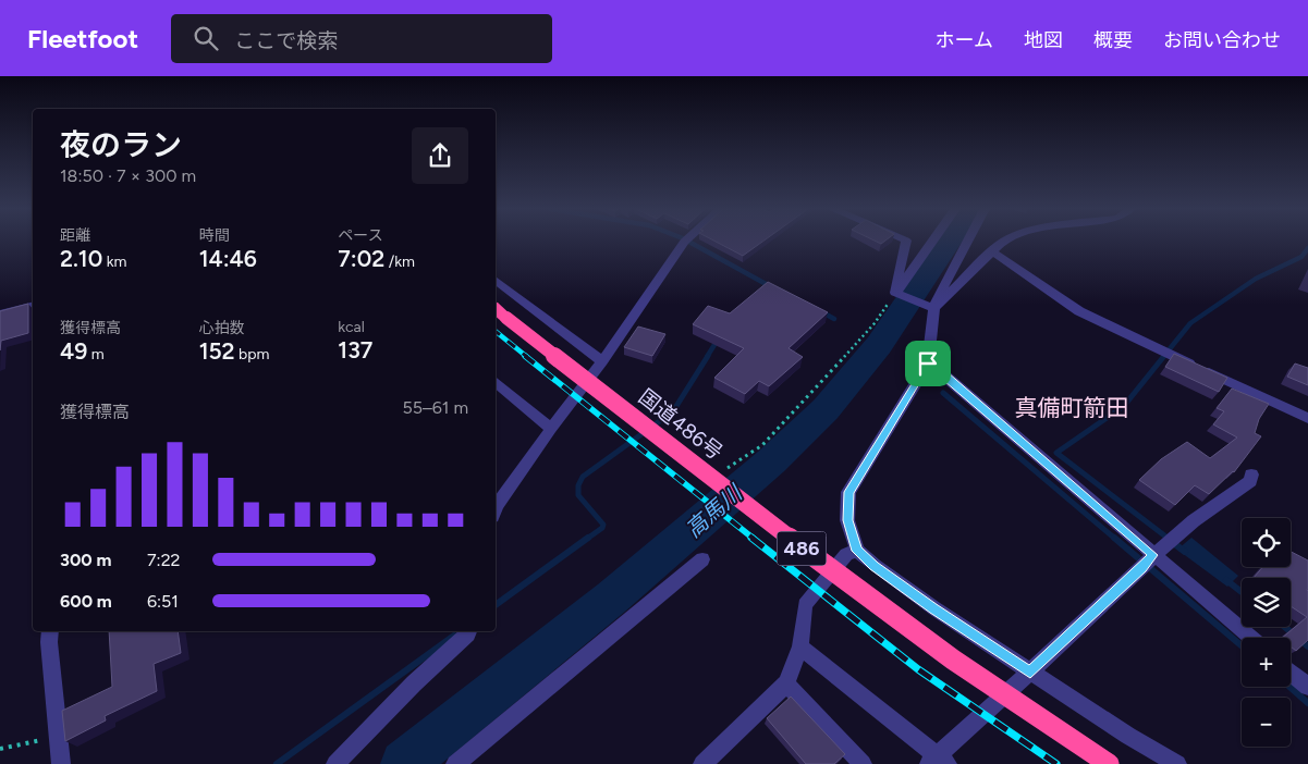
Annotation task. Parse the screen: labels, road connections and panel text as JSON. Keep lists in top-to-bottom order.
{
  "streets": {
    "highway": ["国道486号", "486"]
  },
  "districts": ["真備町箭田"],
  "water": ["高馬川"],
  "page": {
    "header": "Fleetfoot",
    "search": "ここで検索",
    "nav": [
      "ホーム",
      "地図",
      "概要",
      "お問い合わせ"
    ],
    "heading": ["夜のラン", "18:50 · 7 × 300 m"],
    "stats": [
      ["距離", "2.10 km"],
      ["時間", "14:46"],
      ["ペース", "7:02 /km"],
      ["獲得標高", "49 m"],
      ["心拍数", "152 bpm"],
      ["kcal", "137"]
    ],
    "chart": ["獲得標高", "55–61 m"],
    "map_buttons": ["+", "−"],
    "list": [
      {
        "name": "300 m",
        "note": "7:22"
      },
      {
        "name": "600 m",
        "note": "6:51"
      }
    ]
  }
}
